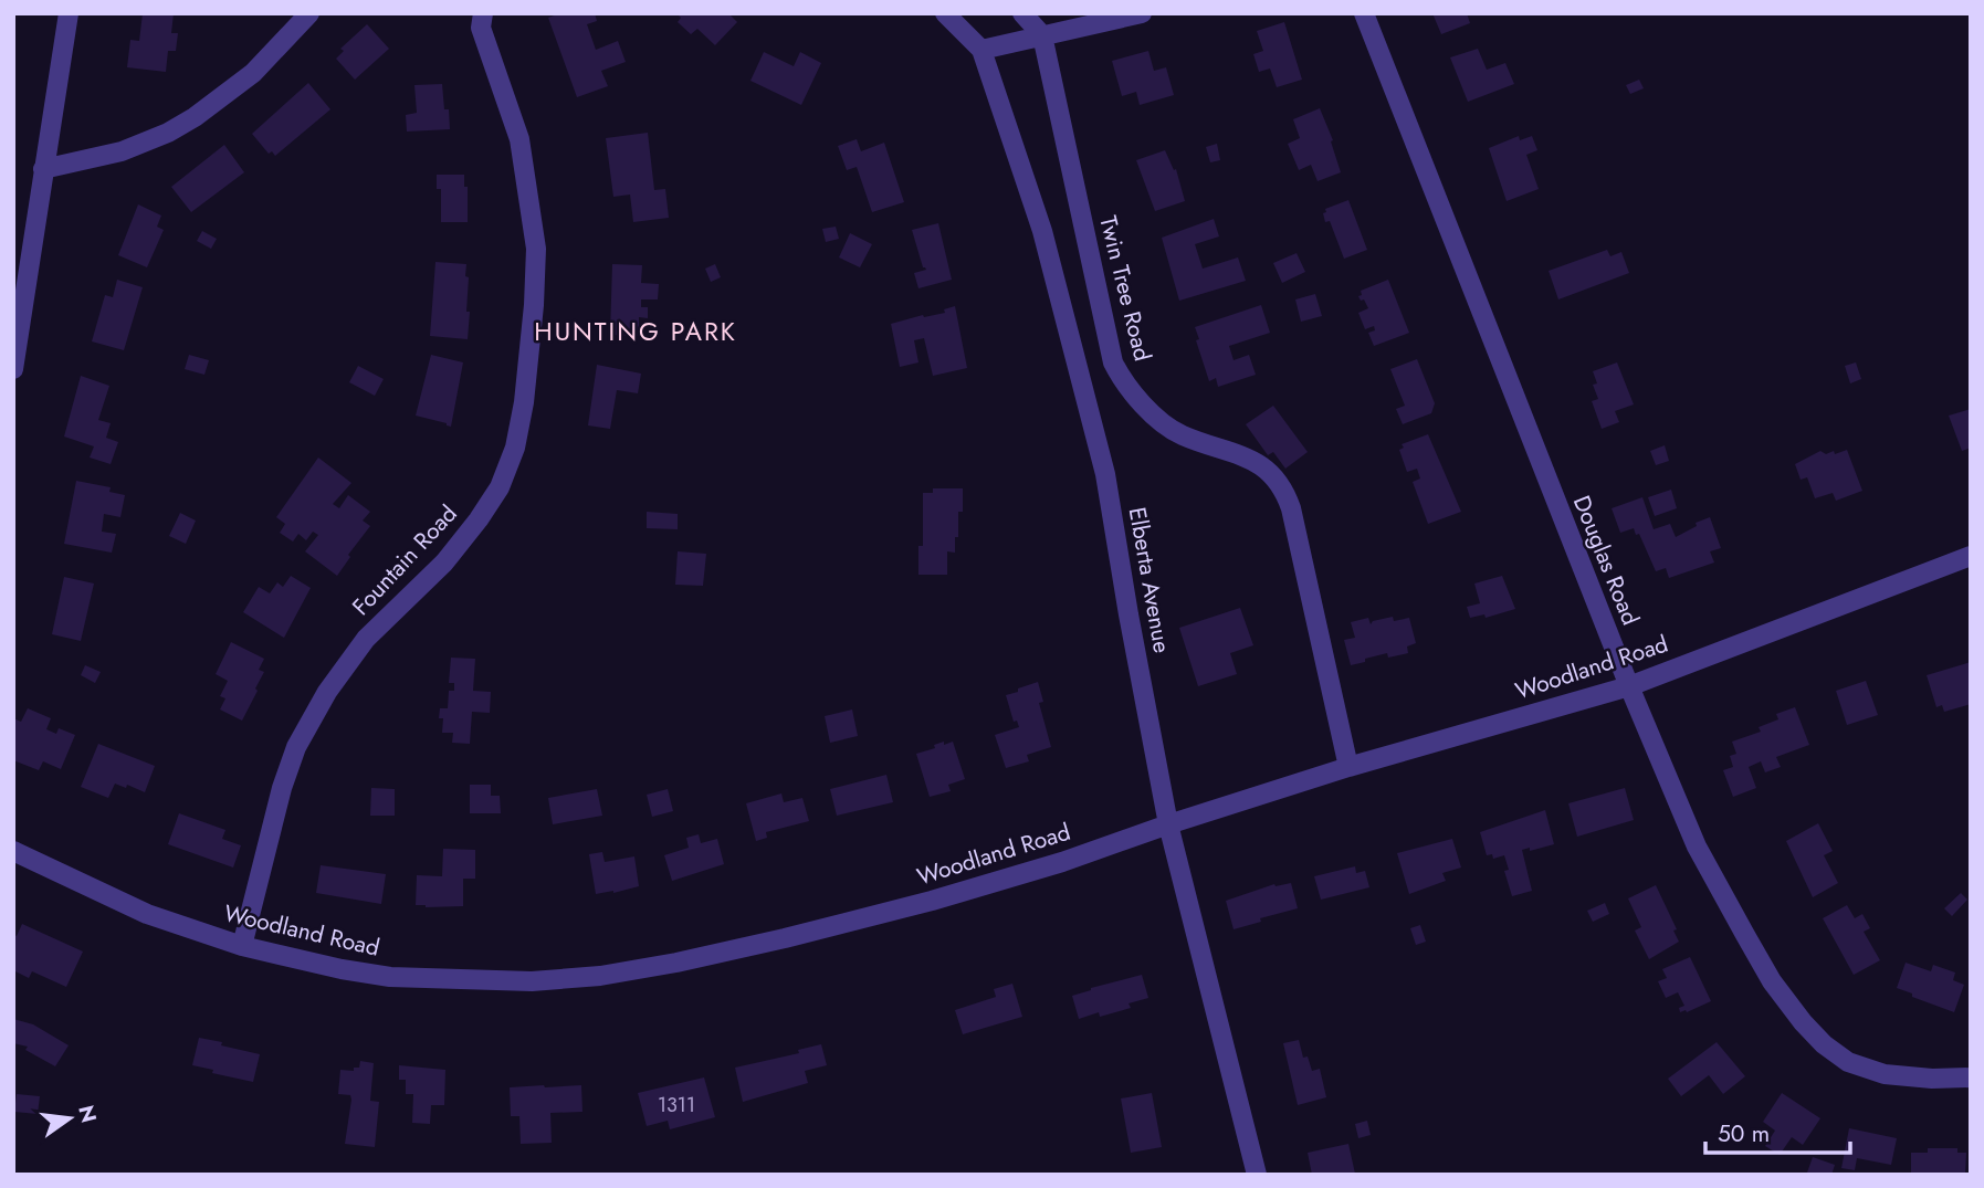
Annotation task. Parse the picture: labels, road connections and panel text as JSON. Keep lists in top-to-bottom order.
{
  "streets": {
    "street": [
      "Twin Tree Road",
      "Fountain Road",
      "Douglas Road",
      "Elberta Avenue",
      "Woodland Road"
    ]
  },
  "crossings": [
    ["Twin Tree Road", "Woodland Road"],
    ["Fountain Road", "Woodland Road"],
    ["Douglas Road", "Woodland Road"],
    ["Elberta Avenue", "Woodland Road"]
  ],
  "districts": ["HUNTING PARK"],
  "house_numbers": ["1311"],
  "scale_bar": "50 m",
  "north": "right"
}
